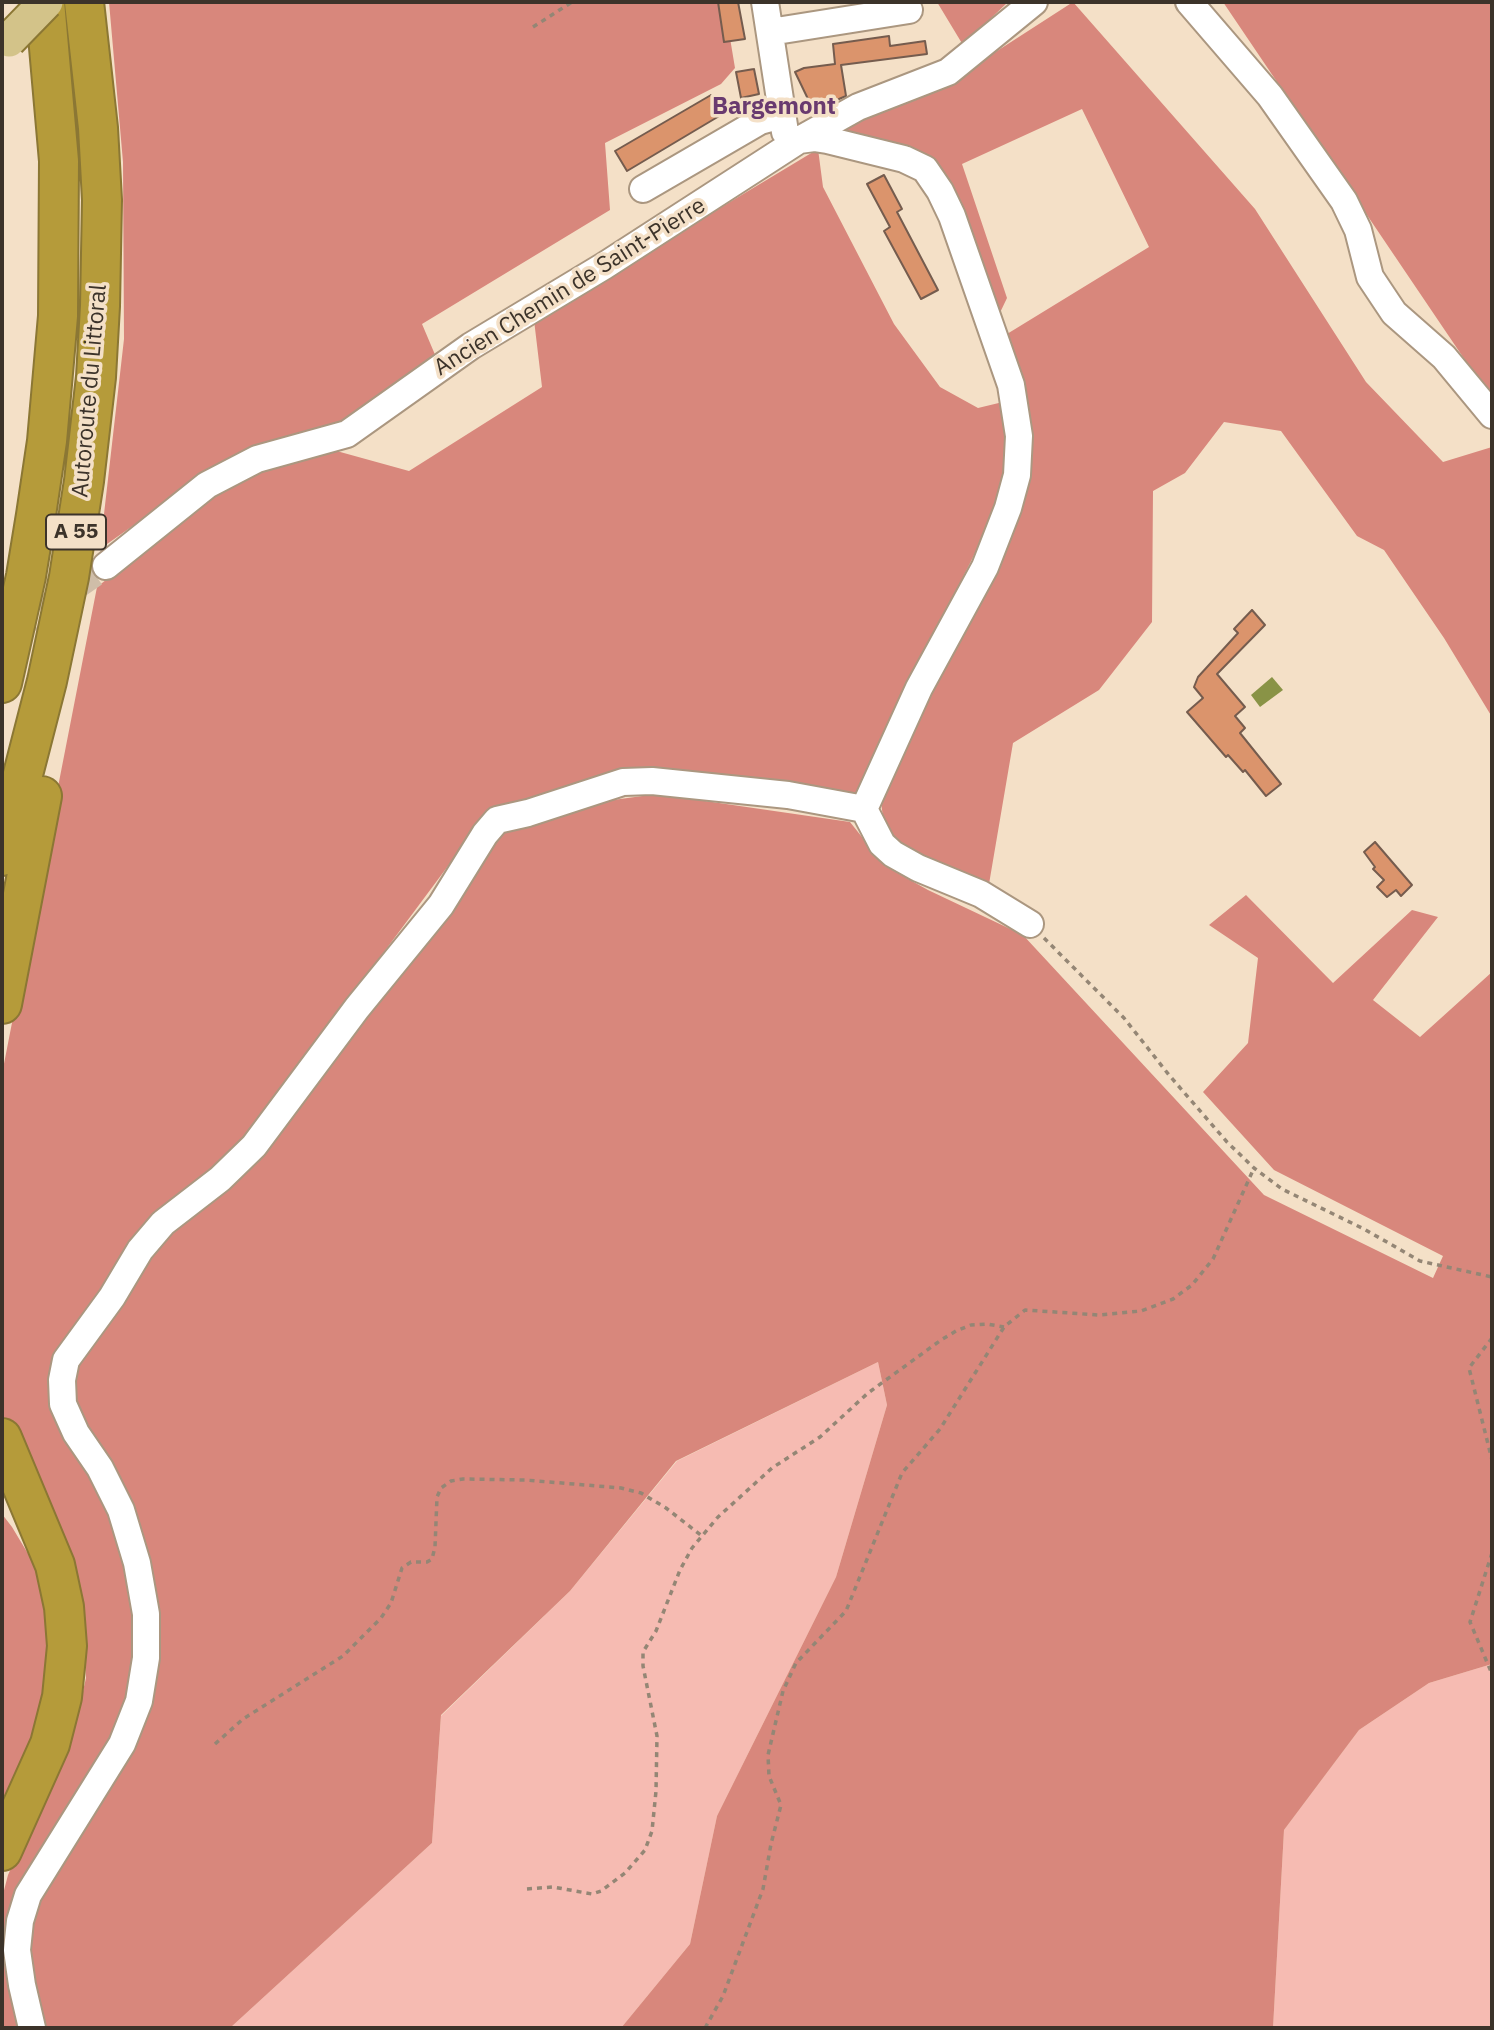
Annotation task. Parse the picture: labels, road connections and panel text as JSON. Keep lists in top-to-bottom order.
{
  "streets": {
    "highway": ["Autoroute du Littoral", "A 55"],
    "street": ["Ancien Chemin de Saint-Pierre"]
  },
  "districts": ["Bargemont"]
}
